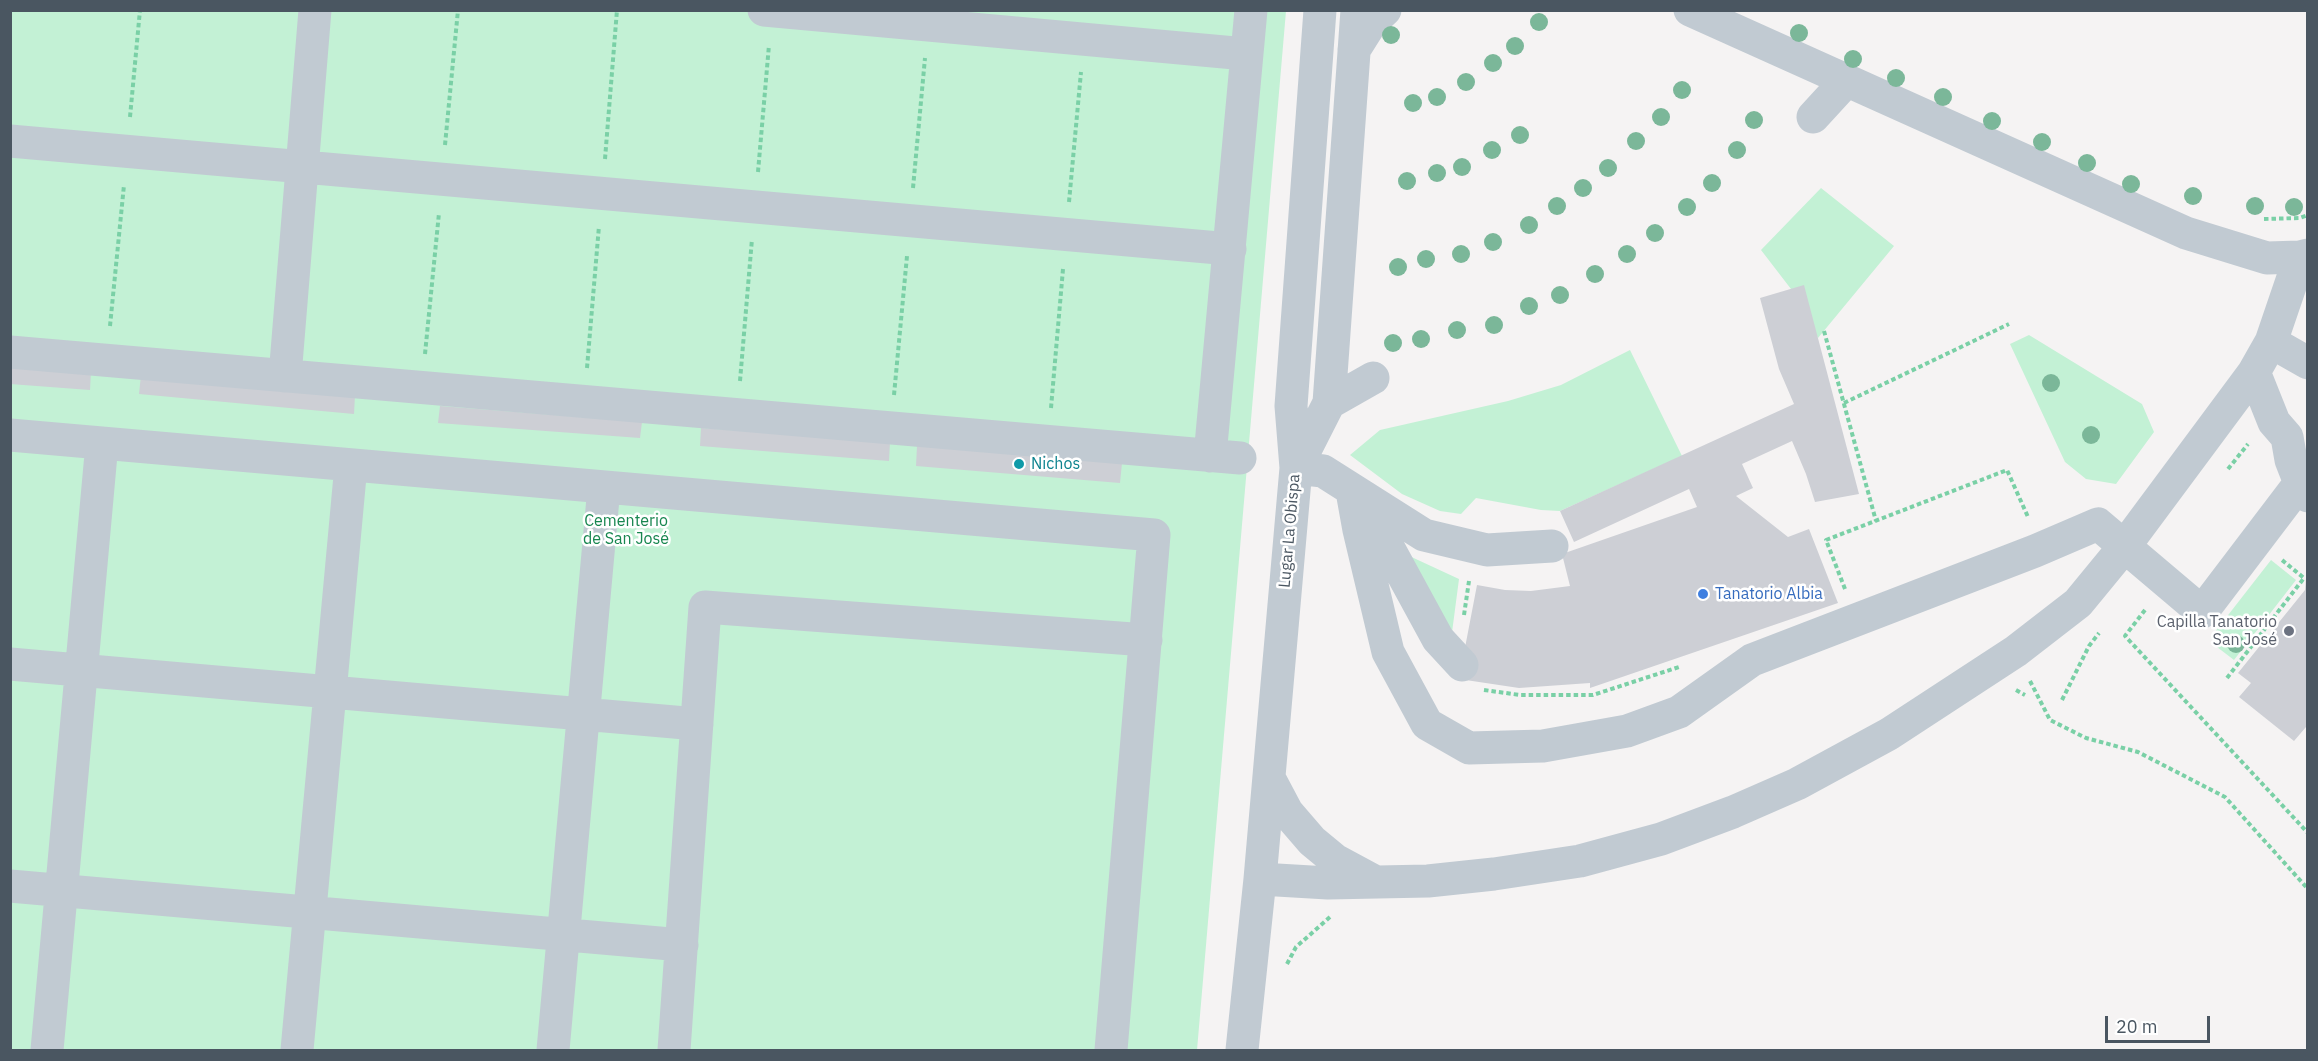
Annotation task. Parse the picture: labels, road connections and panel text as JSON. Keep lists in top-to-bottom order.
{
  "streets": {
    "street": ["Lugar La Obispa"]
  },
  "parks": ["Cementerio de San José"],
  "places": ["Nichos", "Tanatorio Albia", "Capilla Tanatorio San José"],
  "scale_bar": "20 m"
}
